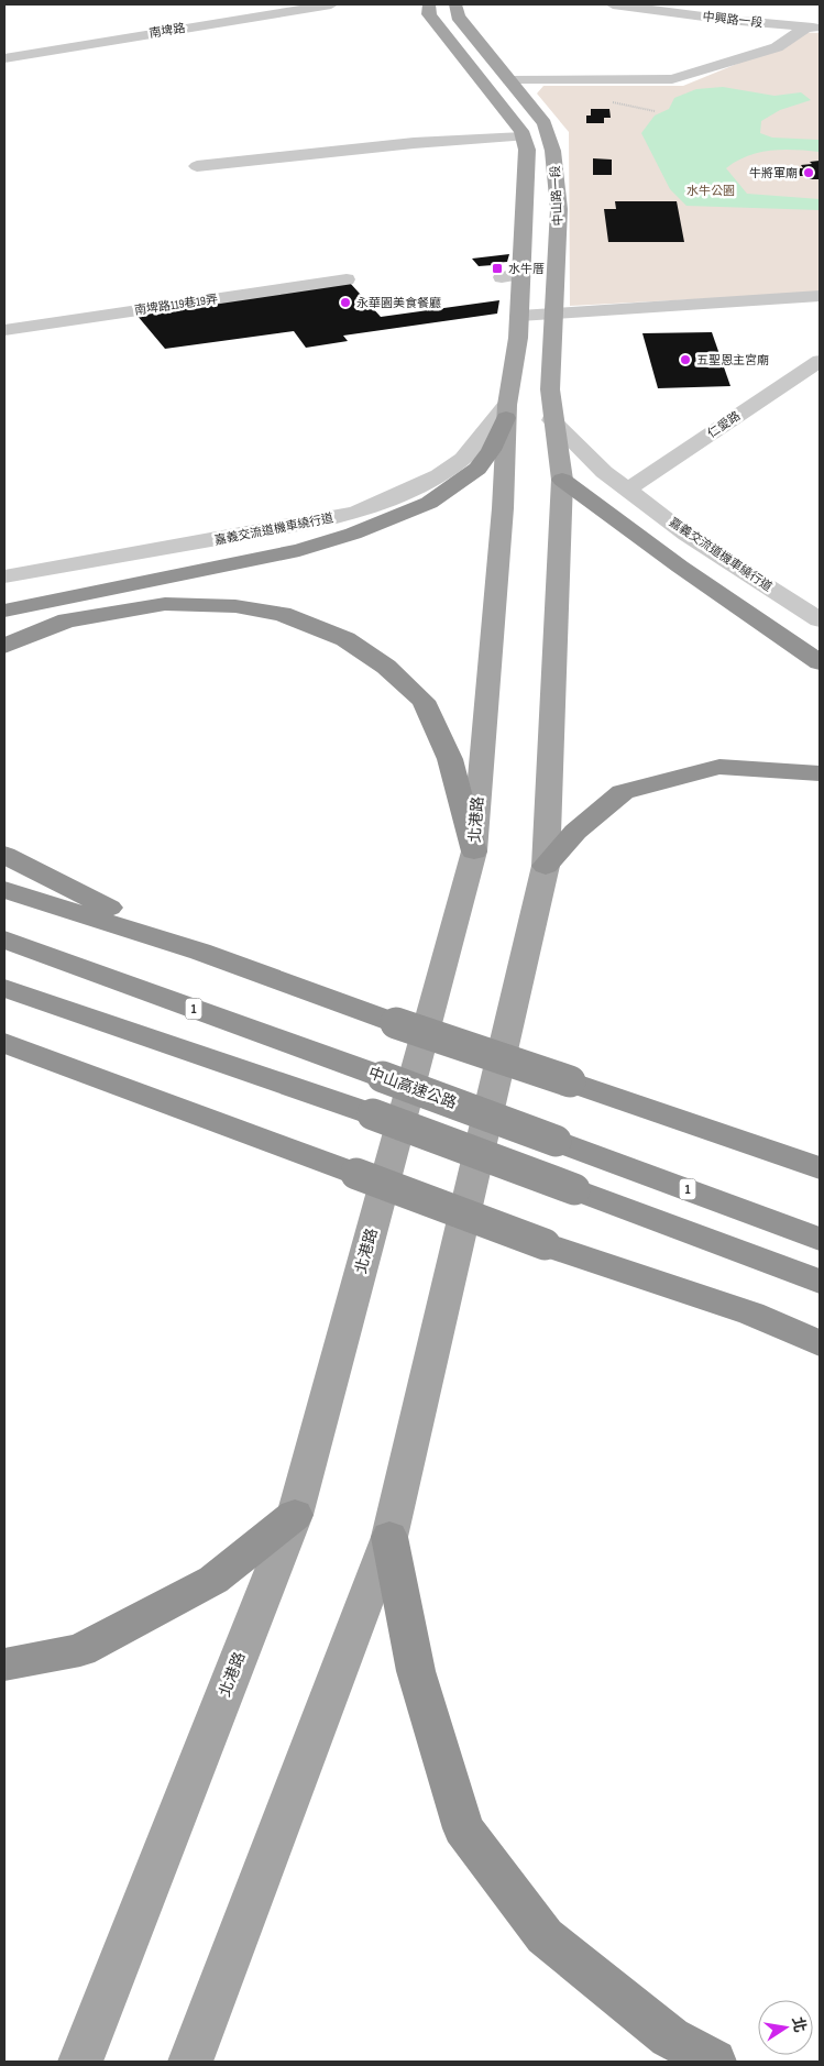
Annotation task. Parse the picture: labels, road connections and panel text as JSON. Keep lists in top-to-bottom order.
{
  "streets": {
    "highway": ["1", "中山高速公路"],
    "main road": ["中山路一段", "北港路"],
    "street": [
      "中興路一段",
      "南埤路",
      "南埤路119巷19弄",
      "仁愛路",
      "嘉義交流道機車繞行道"
    ]
  },
  "crossings": [
    ["中山路一段", "嘉義交流道機車繞行道"],
    ["中山路一段", "北港路"],
    ["仁愛路", "嘉義交流道機車繞行道"],
    ["嘉義交流道機車繞行道", "北港路"]
  ],
  "parks": ["水牛公園"],
  "places": {
    "other": ["牛將軍廟", "永華園美食餐廳", "五聖恩主宮廟"],
    "transit": ["水牛厝"]
  },
  "north": "right"
}
